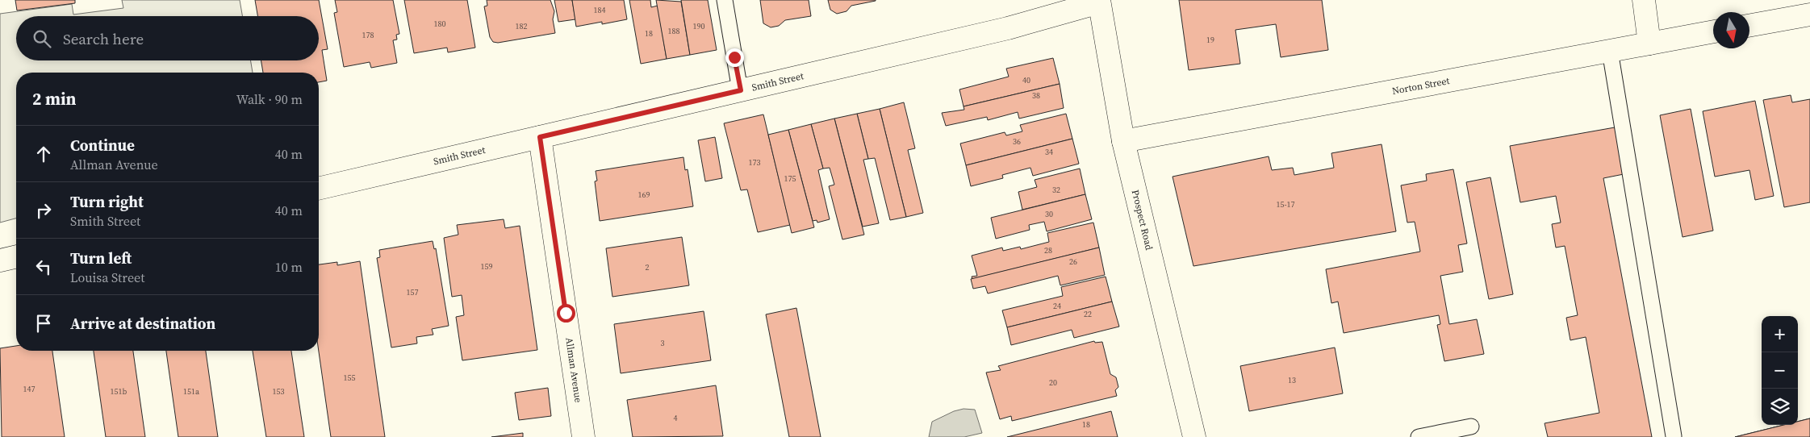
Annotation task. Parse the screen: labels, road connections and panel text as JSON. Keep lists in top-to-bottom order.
{
  "streets": {
    "street": [
      "Smith Street",
      "Norton Street",
      "Prospect Road",
      "Allman Avenue"
    ]
  },
  "crossings": [
    ["Smith Street", "Prospect Road"],
    ["Smith Street", "Allman Avenue"],
    ["Norton Street", "Prospect Road"]
  ],
  "house_numbers": [
    "184",
    "180",
    "182",
    "190",
    "188",
    "18",
    "178",
    "19",
    "40",
    "38",
    "36",
    "34",
    "173",
    "175",
    "32",
    "169",
    "15-17",
    "30",
    "28",
    "26",
    "159",
    "2",
    "157",
    "24",
    "22",
    "3",
    "155",
    "13",
    "20",
    "147",
    "151b",
    "151a",
    "153",
    "4",
    "18"
  ],
  "north": "bottom",
  "page": {
    "search": "Search here",
    "heading": ["2 min", "Walk · 90 m"],
    "list": [
      ["Continue", "Allman Avenue", "40 m"],
      ["Turn right", "Smith Street", "40 m"],
      ["Turn left", "Louisa Street", "10 m"],
      "Arrive at destination"
    ],
    "map_buttons": ["+", "−"]
  }
}
